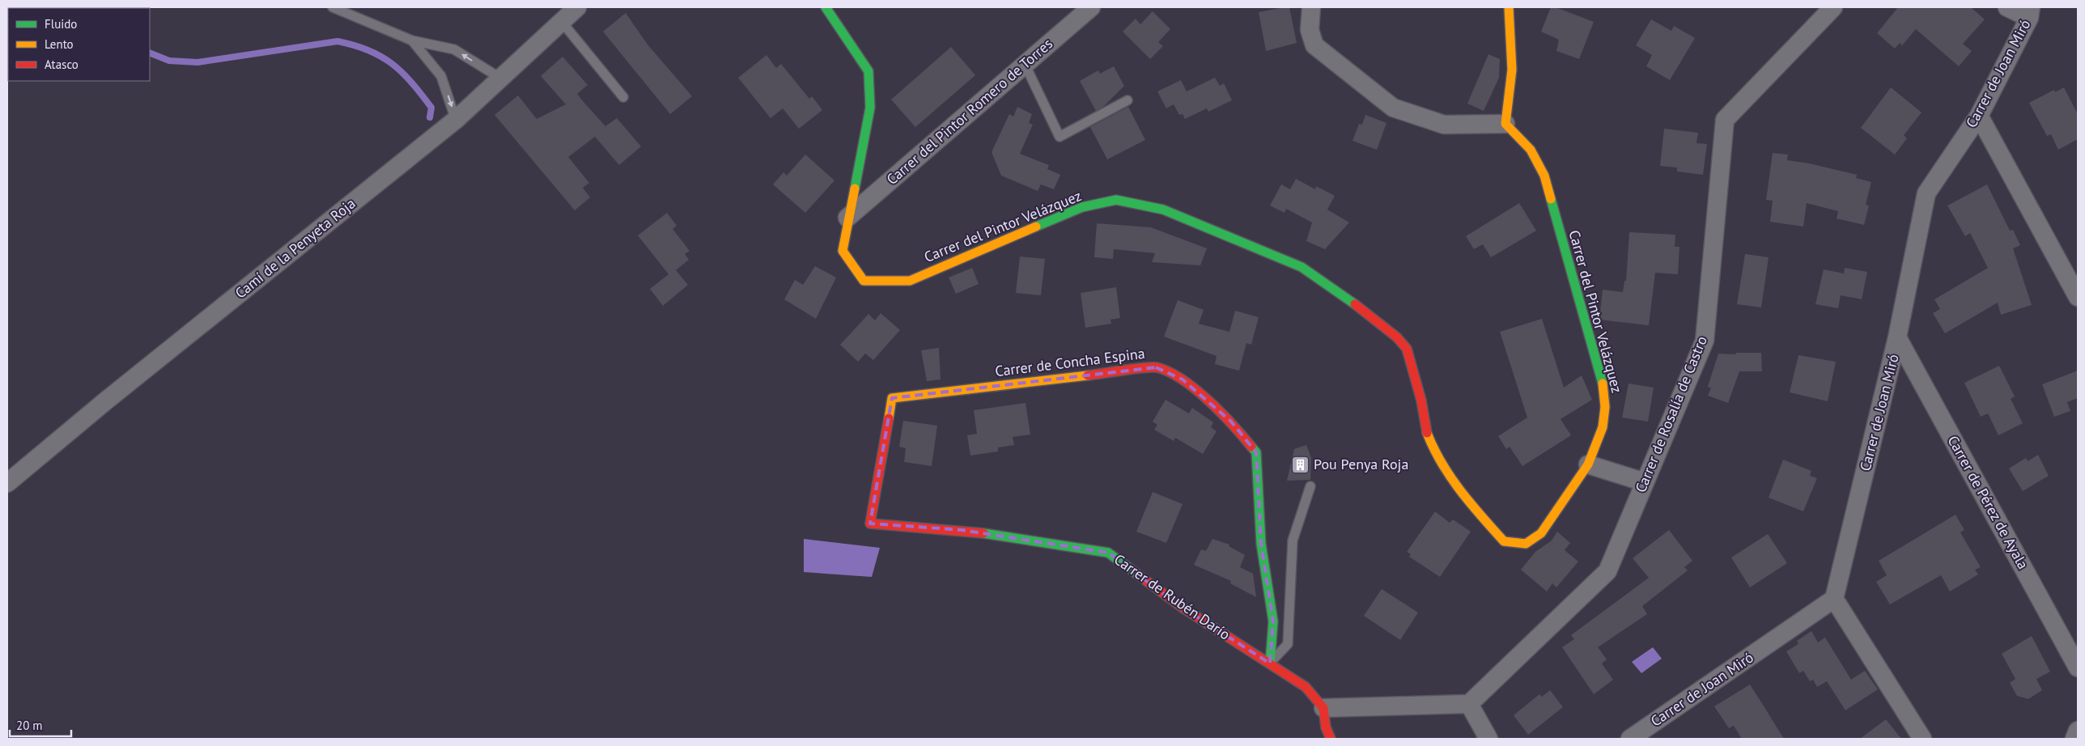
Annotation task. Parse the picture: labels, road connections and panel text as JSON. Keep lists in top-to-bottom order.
{
  "streets": {
    "street": [
      "Carrer de Joan Miró",
      "Carrer del Pintor Romero de Torres",
      "Carrer del Pintor Velázquez",
      "Camí de la Penyeta Roja",
      "Carrer de Concha Espina",
      "Carrer de Rosalía de Castro",
      "Carrer de Pérez de Ayala",
      "Carrer de Rubén Darío"
    ]
  },
  "crossings": [
    ["Carrer de Joan Miró", "Carrer de Pérez de Ayala"],
    ["Carrer del Pintor Romero de Torres", "Carrer del Pintor Velázquez"],
    ["Carrer de Concha Espina", "Carrer de Rubén Darío"]
  ],
  "places": {
    "building": ["Pou Penya Roja"]
  },
  "legend": ["Fluido", "Lento", "Atasco"],
  "scale_bar": "20 m"
}
